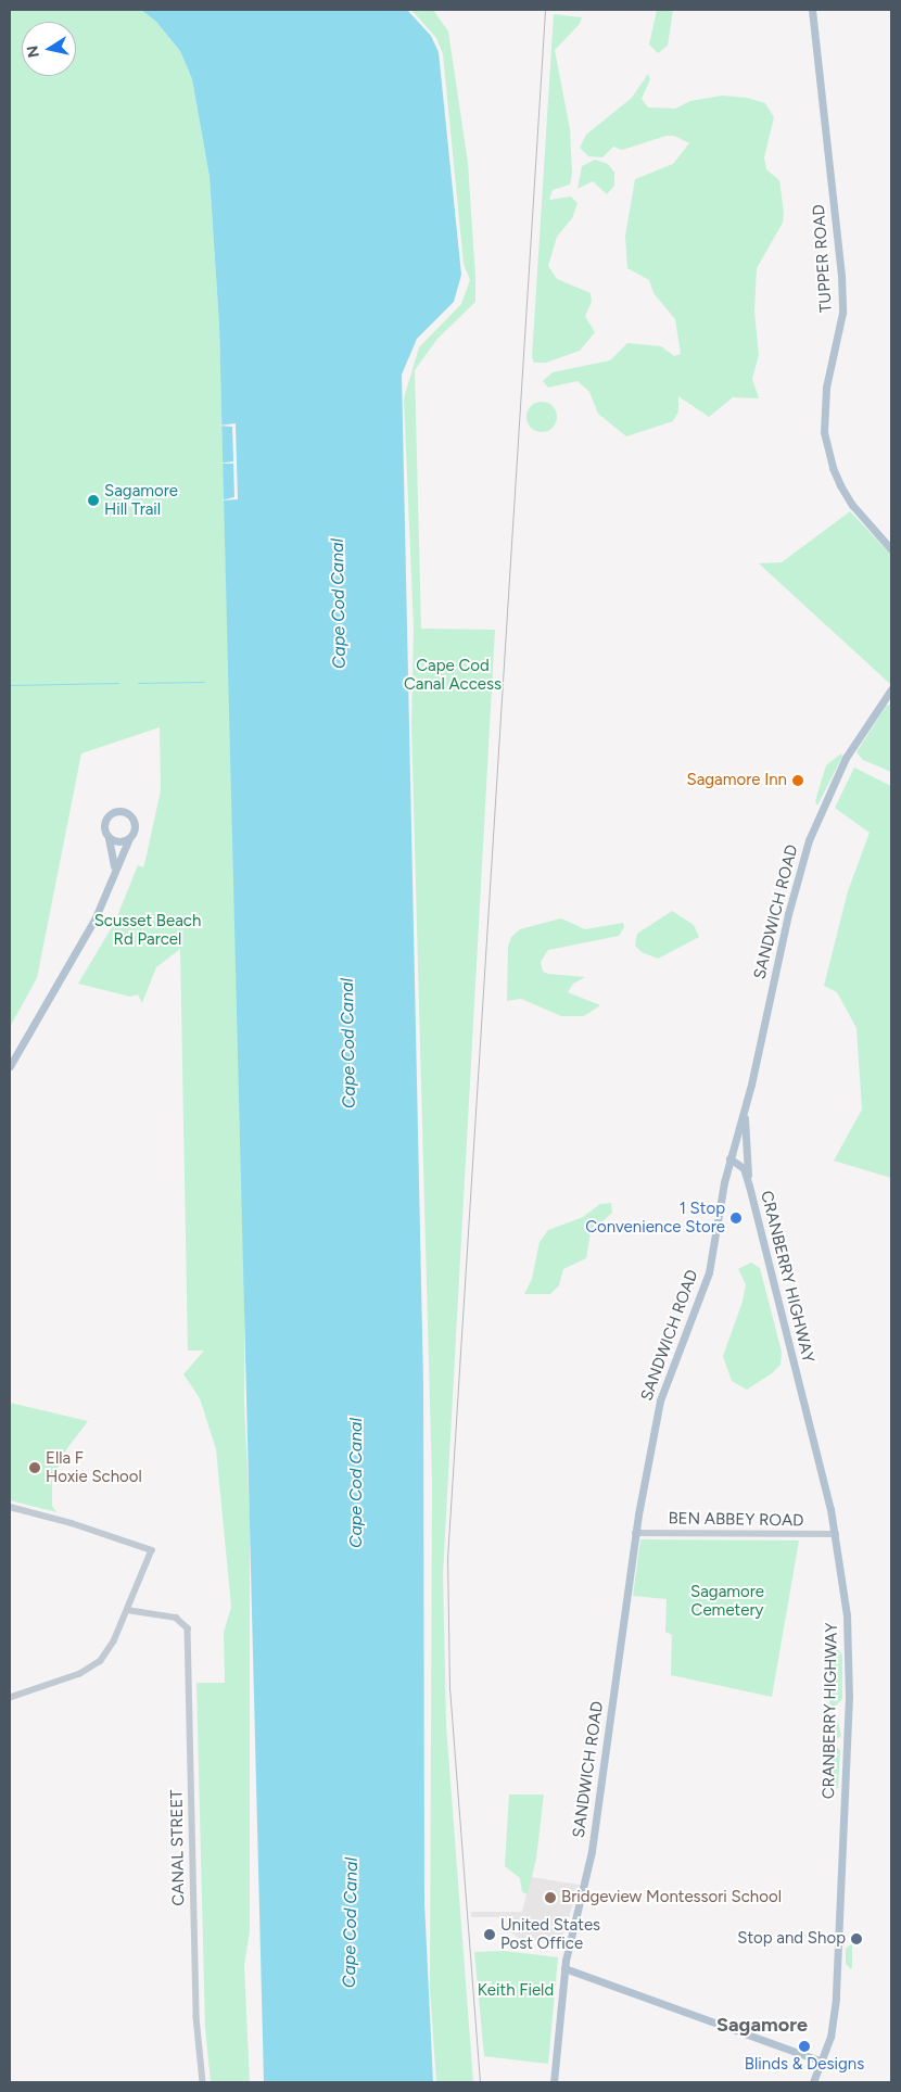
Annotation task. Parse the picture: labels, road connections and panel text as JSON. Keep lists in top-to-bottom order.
{
  "streets": {
    "main road": ["TUPPER ROAD", "SANDWICH ROAD", "CRANBERRY HIGHWAY"],
    "street": ["BEN ABBEY ROAD", "CANAL STREET"]
  },
  "crossings": [
    ["SANDWICH ROAD", "CRANBERRY HIGHWAY"],
    ["SANDWICH ROAD", "BEN ABBEY ROAD"],
    ["CRANBERRY HIGHWAY", "BEN ABBEY ROAD"]
  ],
  "districts": ["Sagamore"],
  "water": ["Cape Cod Canal"],
  "parks": [
    "Cape Cod Canal Access",
    "Scusset Beach Rd Parcel",
    "Sagamore Cemetery",
    "Keith Field"
  ],
  "places": [
    "Sagamore Hill Trail",
    "Sagamore Inn",
    "1 Stop Convenience Store",
    "Ella F Hoxie School",
    "Bridgeview Montessori School",
    "United States Post Office",
    "Stop and Shop",
    "Blinds & Designs"
  ],
  "north": "left"
}
